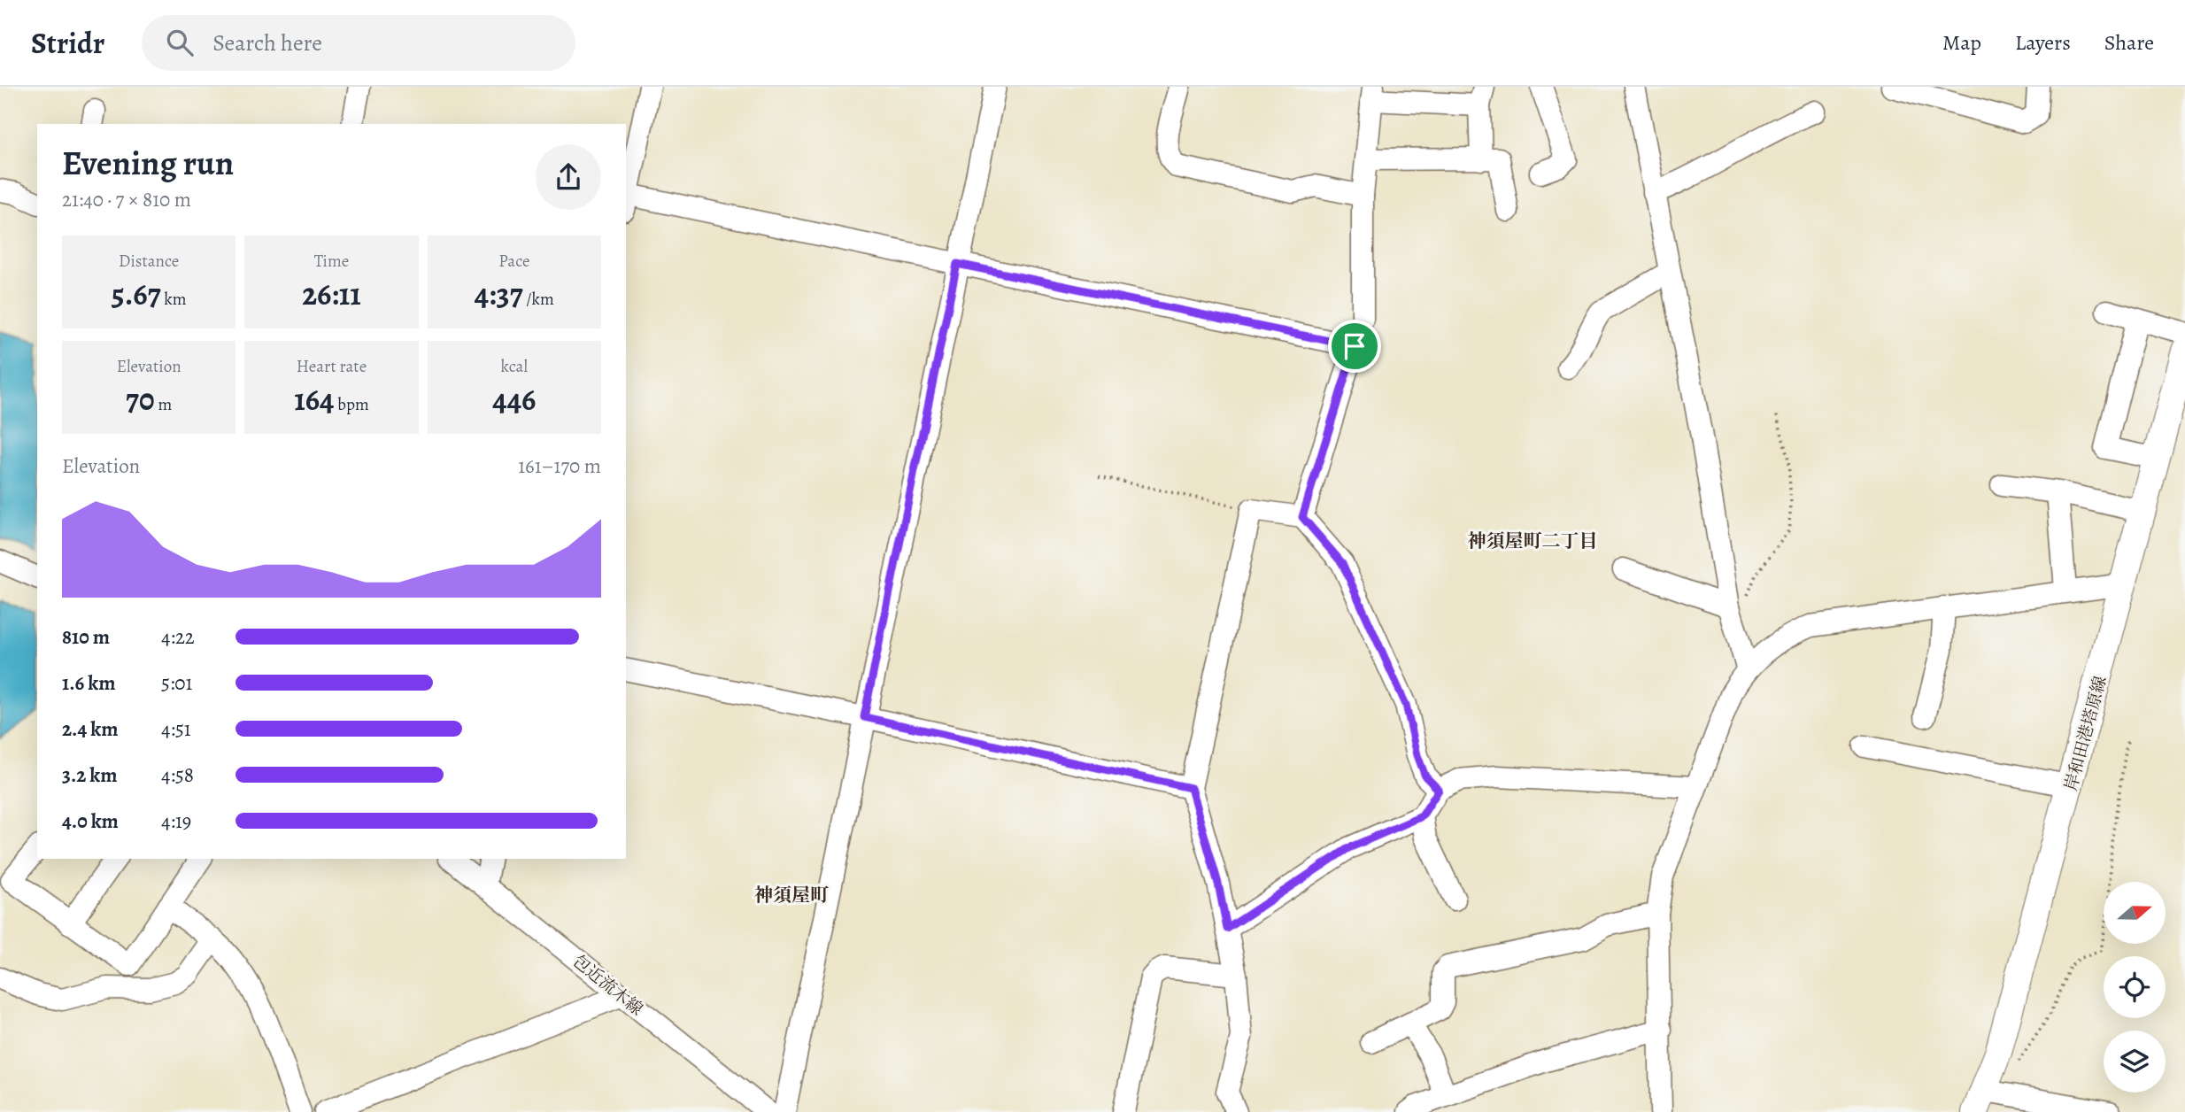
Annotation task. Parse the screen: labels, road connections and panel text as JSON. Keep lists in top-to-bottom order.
{
  "streets": {
    "main road": ["岸和田港塔原線"],
    "street": ["包近流木線"]
  },
  "districts": ["神須屋町二丁目", "神須屋町"],
  "north": "right",
  "page": {
    "header": "Stridr",
    "search": "Search here",
    "nav": ["Map", "Layers", "Share"],
    "heading": ["Evening run", "21:40 · 7 × 810 m"],
    "stats": [
      ["Distance", "5.67 km"],
      ["Time", "26:11"],
      ["Pace", "4:37 /km"],
      ["Elevation", "70 m"],
      ["Heart rate", "164 bpm"],
      ["kcal", "446"]
    ],
    "chart": ["Elevation", "161–170 m"],
    "list": [
      {
        "name": "810 m",
        "note": "4:22"
      },
      {
        "name": "1.6 km",
        "note": "5:01"
      },
      {
        "name": "2.4 km",
        "note": "4:51"
      },
      {
        "name": "3.2 km",
        "note": "4:58"
      },
      {
        "name": "4.0 km",
        "note": "4:19"
      }
    ]
  }
}
